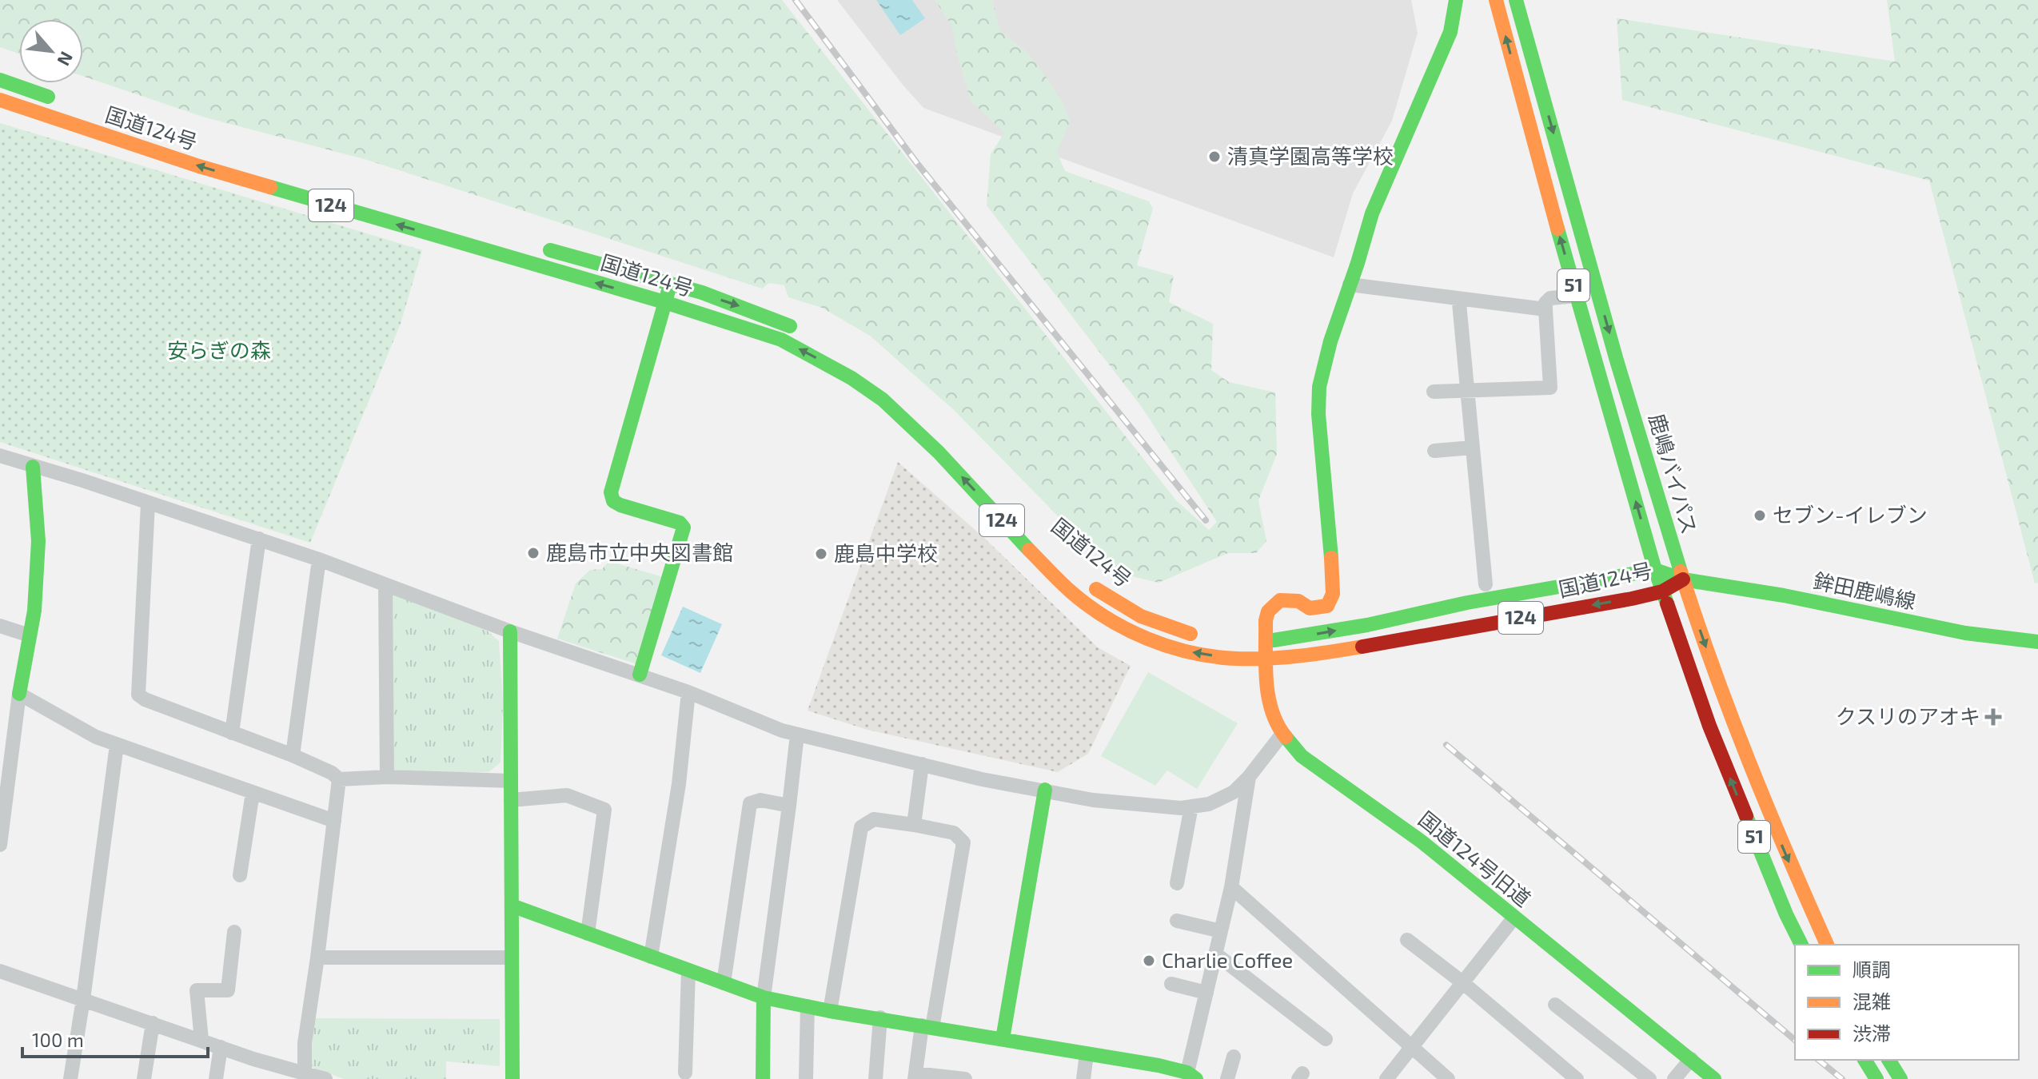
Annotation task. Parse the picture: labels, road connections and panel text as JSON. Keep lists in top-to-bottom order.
{
  "streets": {
    "main road": [
      "国道124号",
      "124",
      "51",
      "鹿嶋バイパス",
      "鉾田鹿嶋線",
      "国道124号旧道"
    ]
  },
  "crossings": [
    ["国道124号", "鹿嶋バイパス"],
    ["国道124号", "鉾田鹿嶋線"],
    ["国道124号", "国道124号旧道"],
    ["鹿嶋バイパス", "鉾田鹿嶋線"]
  ],
  "parks": ["安らぎの森"],
  "places": {
    "other": [
      "清真学園高等学校",
      "セブン-イレブン",
      "鹿島市立中央図書館",
      "鹿島中学校",
      "Charlie Coffee"
    ],
    "health": ["クスリのアオキ"]
  },
  "legend": ["順調", "混雑", "渋滞"],
  "scale_bar": "100 m",
  "north": "bottom right"
}
